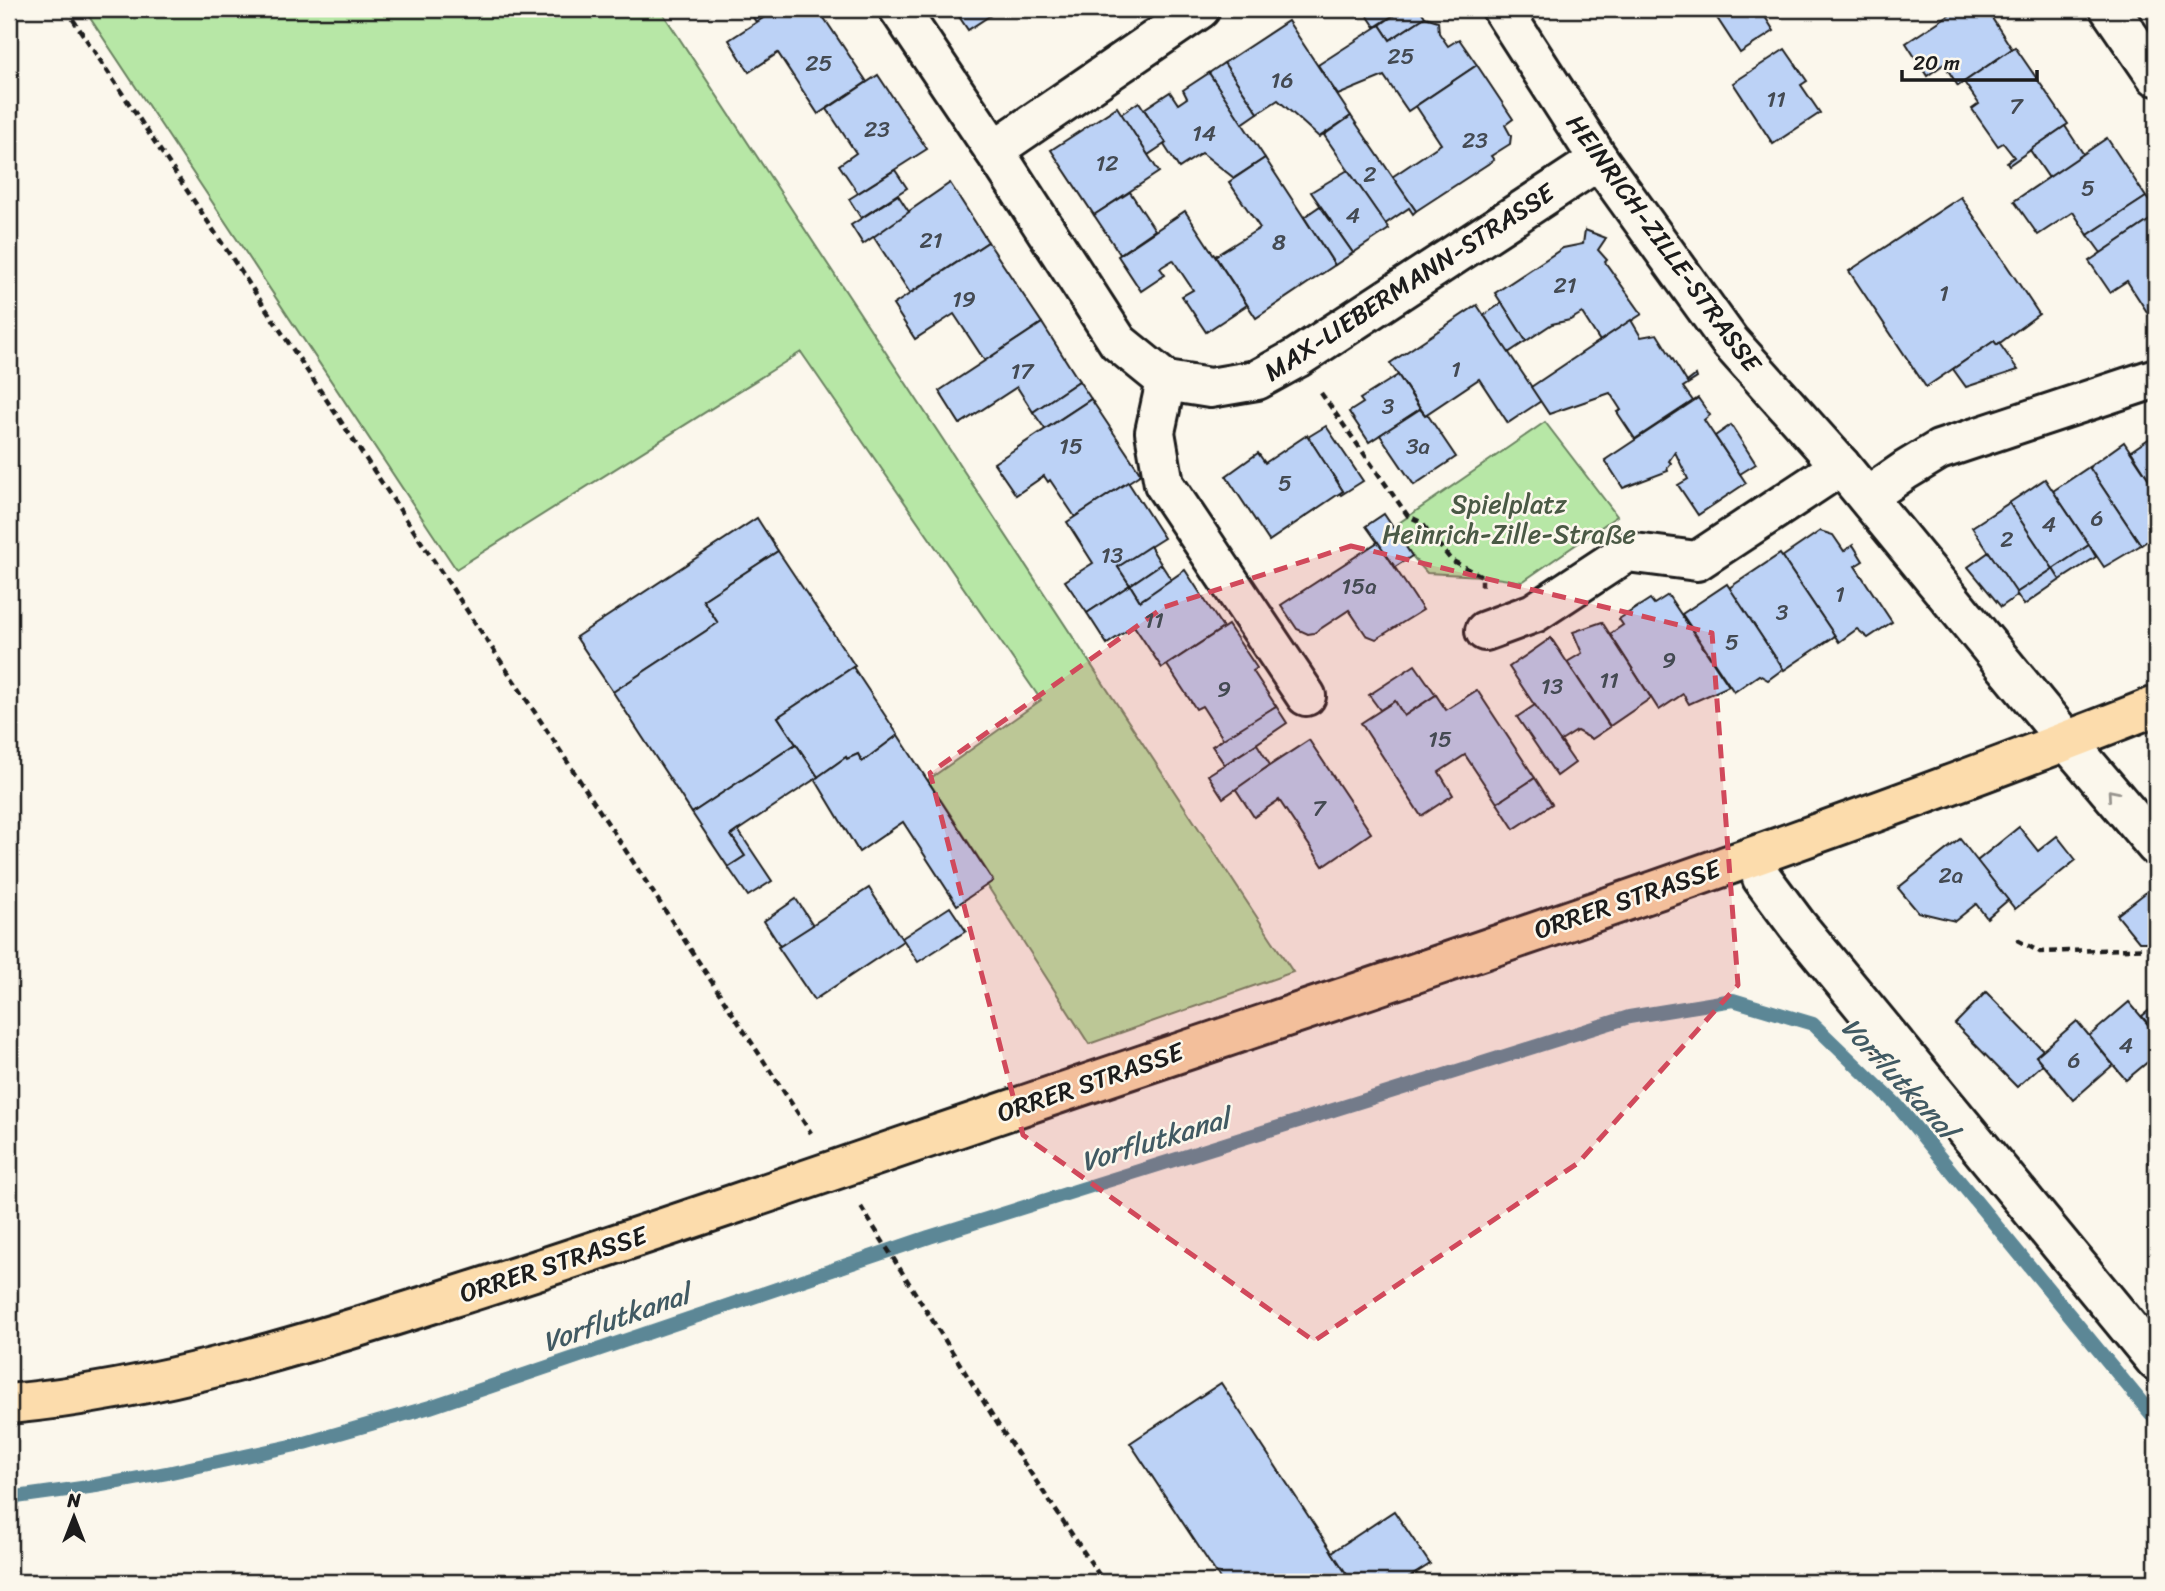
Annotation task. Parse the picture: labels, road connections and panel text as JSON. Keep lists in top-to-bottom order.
{
  "streets": {
    "main road": ["ORRER STRASSE"],
    "street": ["HEINRICH-ZILLE-STRASSE", "MAX-LIEBERMANN-STRASSE"]
  },
  "crossings": [
    ["HEINRICH-ZILLE-STRASSE", "MAX-LIEBERMANN-STRASSE"],
    ["HEINRICH-ZILLE-STRASSE", "ORRER STRASSE"]
  ],
  "water": ["Vorflutkanal"],
  "parks": ["Spielplatz Heinrich-Zille-Straße"],
  "house_numbers": [
    "25",
    "25",
    "16",
    "11",
    "7",
    "23",
    "14",
    "23",
    "12",
    "2",
    "5",
    "4",
    "21",
    "8",
    "21",
    "1",
    "19",
    "1",
    "17",
    "3",
    "15",
    "3a",
    "5",
    "6",
    "4",
    "2",
    "13",
    "15a",
    "1",
    "3",
    "11",
    "5",
    "9",
    "11",
    "13",
    "9",
    "15",
    "7",
    "2a",
    "4",
    "6"
  ],
  "scale_bar": "20 m",
  "north": "top"
}
